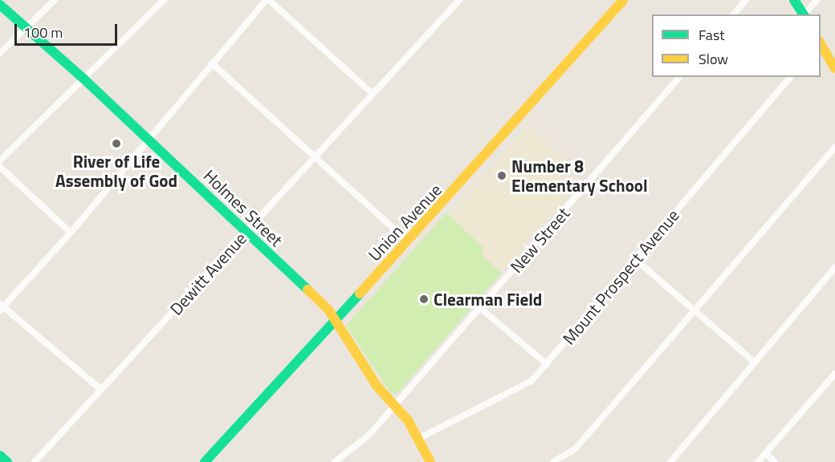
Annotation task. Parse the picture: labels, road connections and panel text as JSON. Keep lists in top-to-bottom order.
{
  "streets": {
    "street": [
      "Holmes Street",
      "Union Avenue",
      "New Street",
      "Dewitt Avenue",
      "Mount Prospect Avenue"
    ]
  },
  "crossings": [
    ["Holmes Street", "Union Avenue"],
    ["Holmes Street", "New Street"],
    ["Holmes Street", "Dewitt Avenue"],
    ["Holmes Street", "Mount Prospect Avenue"]
  ],
  "places": ["River of Life Assembly of God", "Number 8 Elementary School", "Clearman Field"],
  "legend": ["Fast", "Slow"],
  "scale_bar": "100 m"
}
